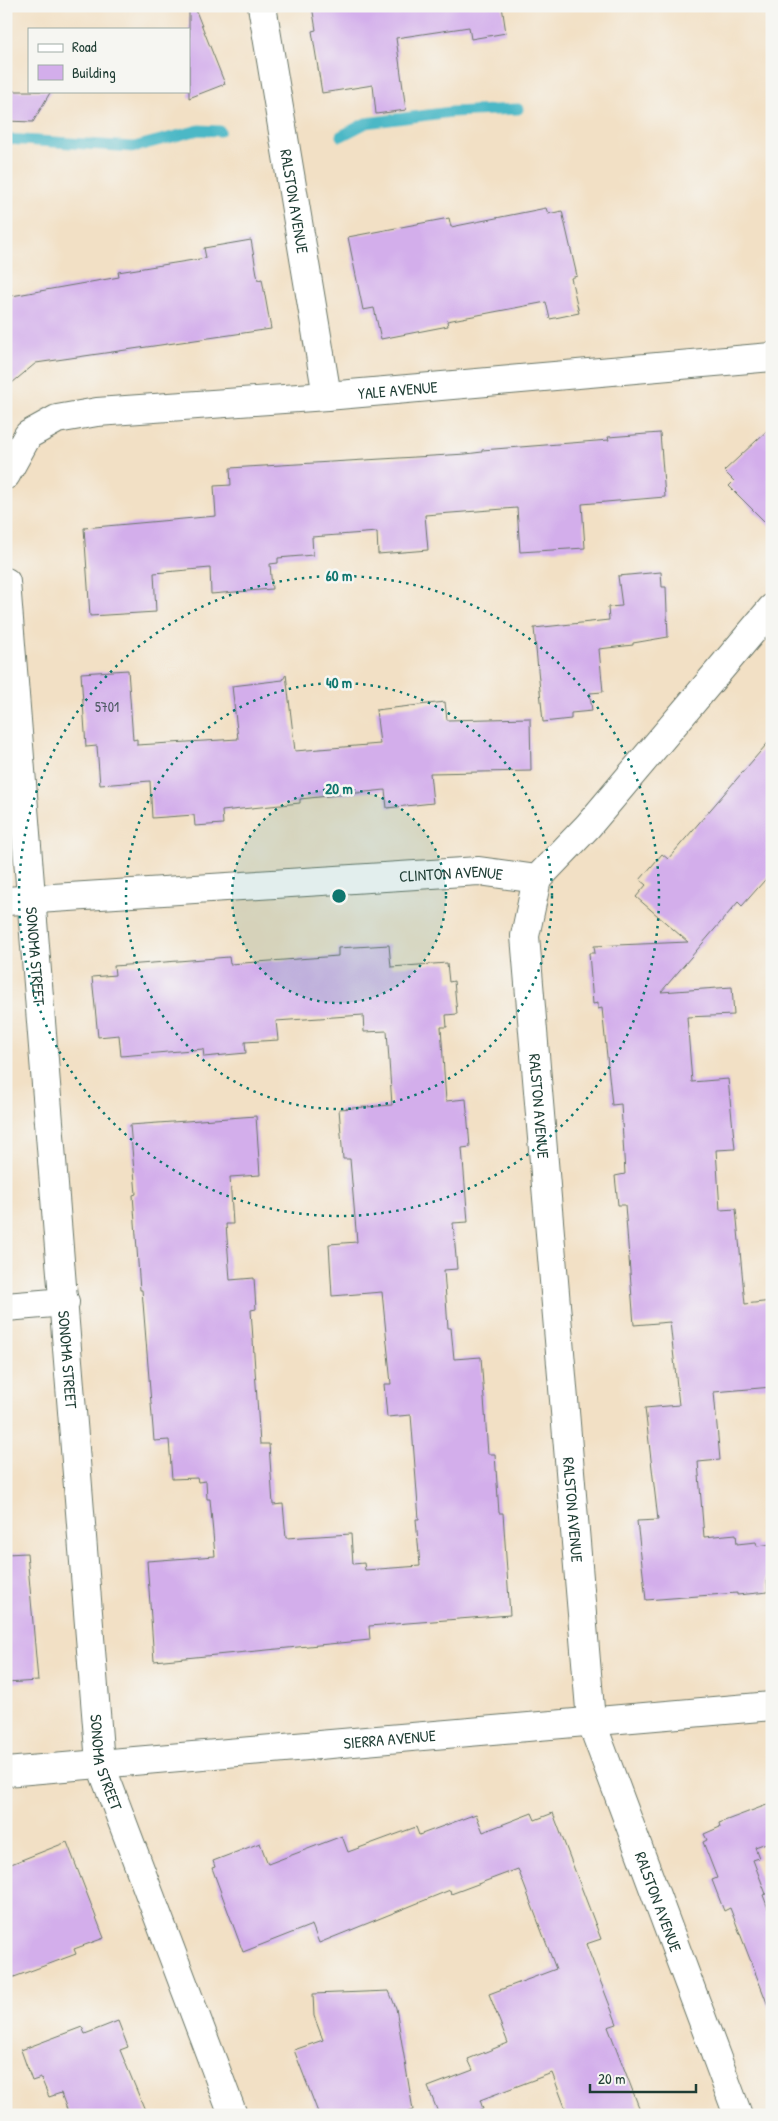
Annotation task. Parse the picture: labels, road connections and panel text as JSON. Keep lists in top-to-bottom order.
{
  "streets": {
    "street": [
      "RALSTON AVENUE",
      "YALE AVENUE",
      "CLINTON AVENUE",
      "SONOMA STREET",
      "SIERRA AVENUE"
    ]
  },
  "crossings": [
    ["RALSTON AVENUE", "YALE AVENUE"],
    ["RALSTON AVENUE", "CLINTON AVENUE"],
    ["RALSTON AVENUE", "SIERRA AVENUE"],
    ["CLINTON AVENUE", "SONOMA STREET"],
    ["SONOMA STREET", "SIERRA AVENUE"]
  ],
  "house_numbers": ["5701"],
  "legend": ["Road", "Building"],
  "scale_bar": "20 m",
  "rings": ["60 m", "40 m", "20 m"]
}
